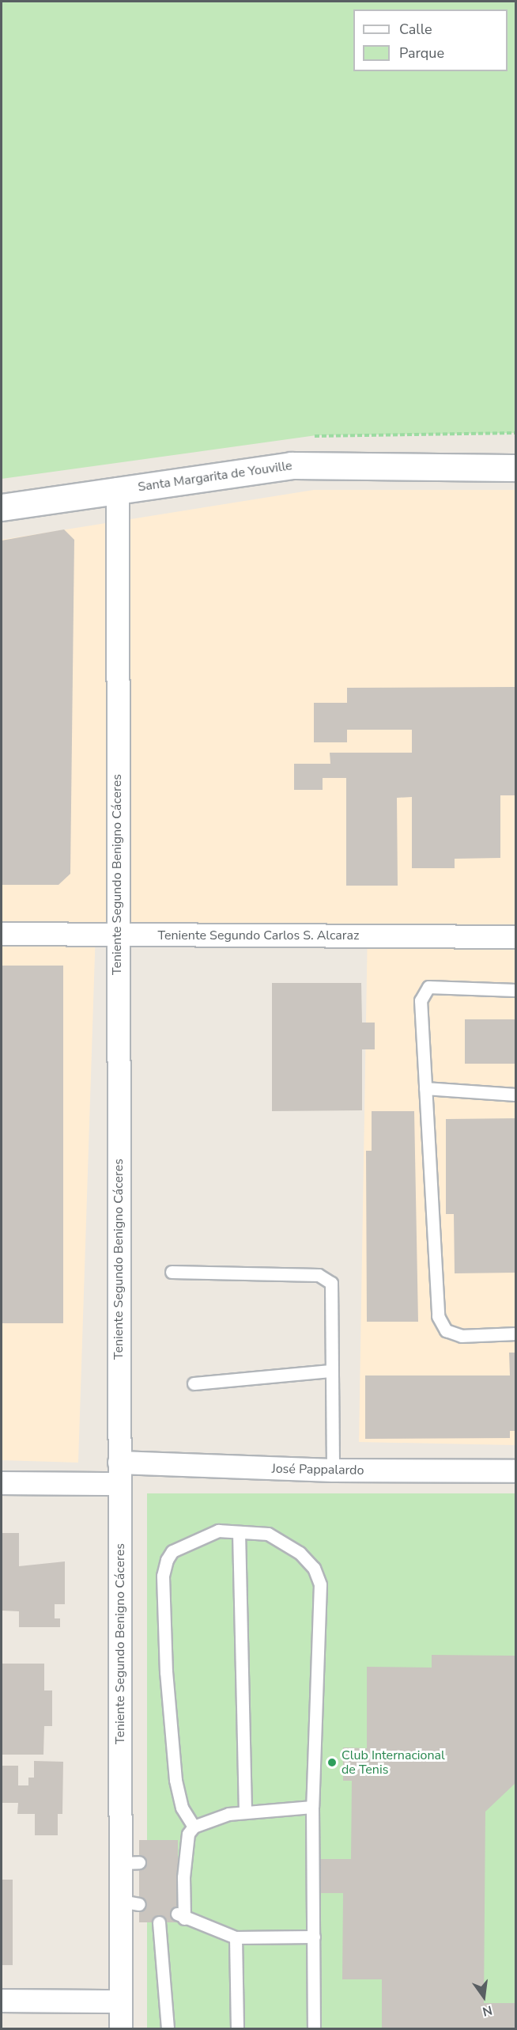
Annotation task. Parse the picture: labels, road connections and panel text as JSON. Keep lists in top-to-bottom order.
{
  "streets": {
    "street": [
      "Santa Margarita de Youville",
      "Teniente Segundo Benigno Cáceres",
      "Teniente Segundo Carlos S. Alcaraz",
      "José Pappalardo"
    ]
  },
  "crossings": [
    ["Santa Margarita de Youville", "Teniente Segundo Benigno Cáceres"],
    ["Teniente Segundo Benigno Cáceres", "Teniente Segundo Carlos S. Alcaraz"],
    ["Teniente Segundo Benigno Cáceres", "José Pappalardo"]
  ],
  "places": ["Club Internacional de Tenis"],
  "legend": ["Calle", "Parque"],
  "north": "bottom"
}
